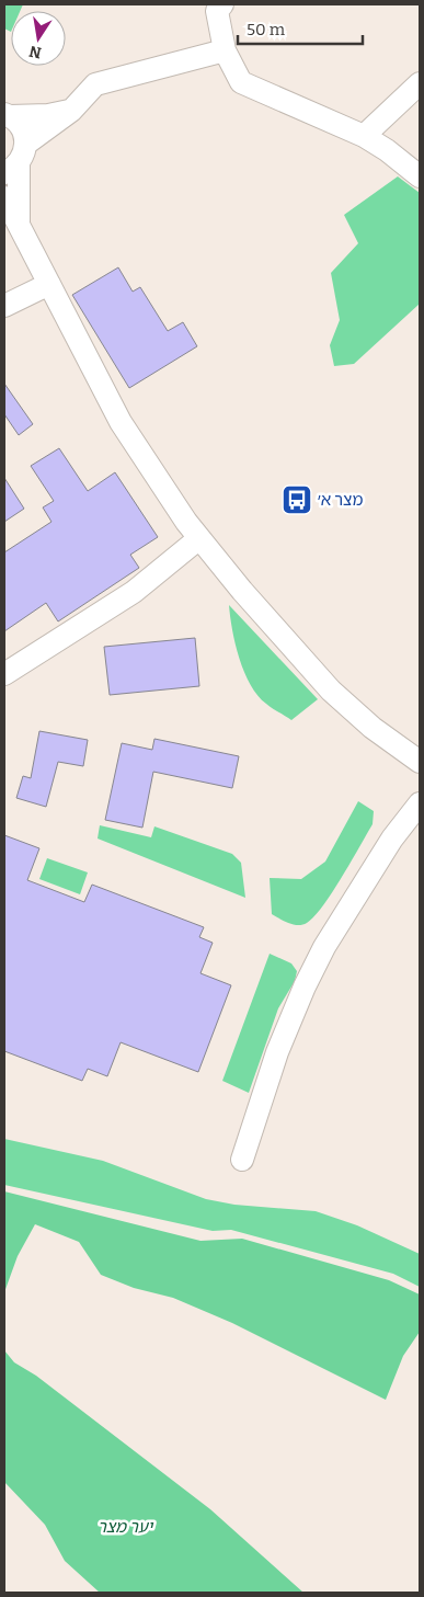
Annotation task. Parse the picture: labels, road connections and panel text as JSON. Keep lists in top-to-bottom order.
{
  "parks": ["יער מצר"],
  "places": {
    "bus stop": ["מצר א׳"]
  },
  "scale_bar": "50 m",
  "north": "bottom"
}
